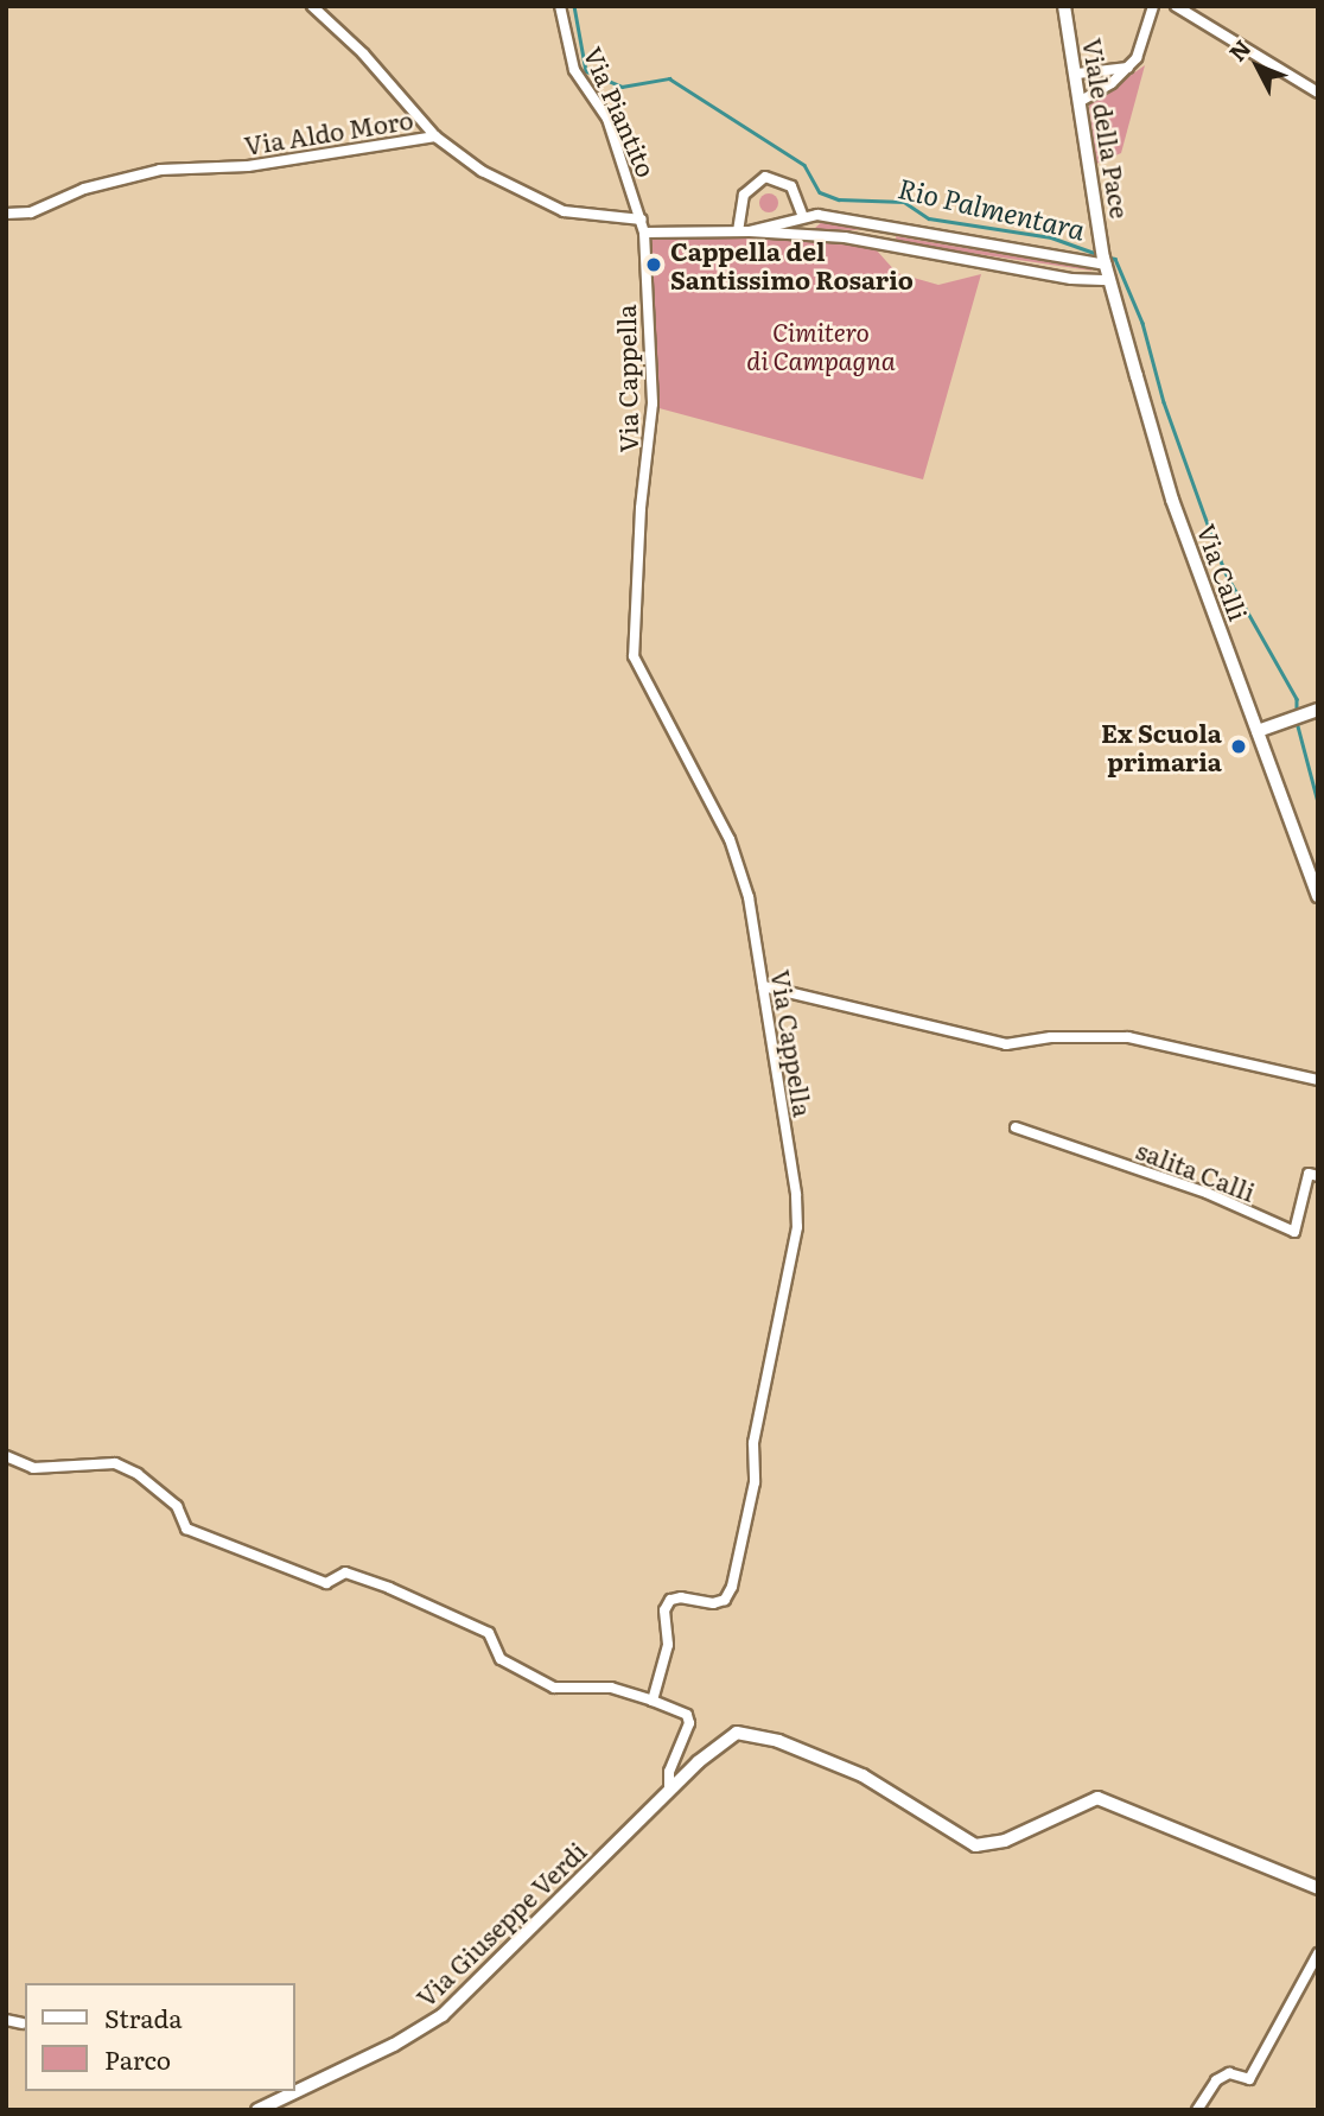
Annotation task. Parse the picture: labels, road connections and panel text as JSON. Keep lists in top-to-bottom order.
{
  "streets": {
    "street": [
      "Via Piantito",
      "Viale della Pace",
      "Via Aldo Moro",
      "Via Cappella",
      "Via Calli",
      "salita Calli",
      "Via Giuseppe Verdi"
    ]
  },
  "crossings": [
    ["Via Piantito", "Via Aldo Moro"],
    ["Via Piantito", "Via Cappella"],
    ["Viale della Pace", "Via Calli"]
  ],
  "water": ["Rio Palmentara"],
  "parks": ["Cimitero di Campagna"],
  "places": ["Cappella del Santissimo Rosario", "Ex Scuola primaria"],
  "legend": ["Strada", "Parco"],
  "north": "top left"
}
